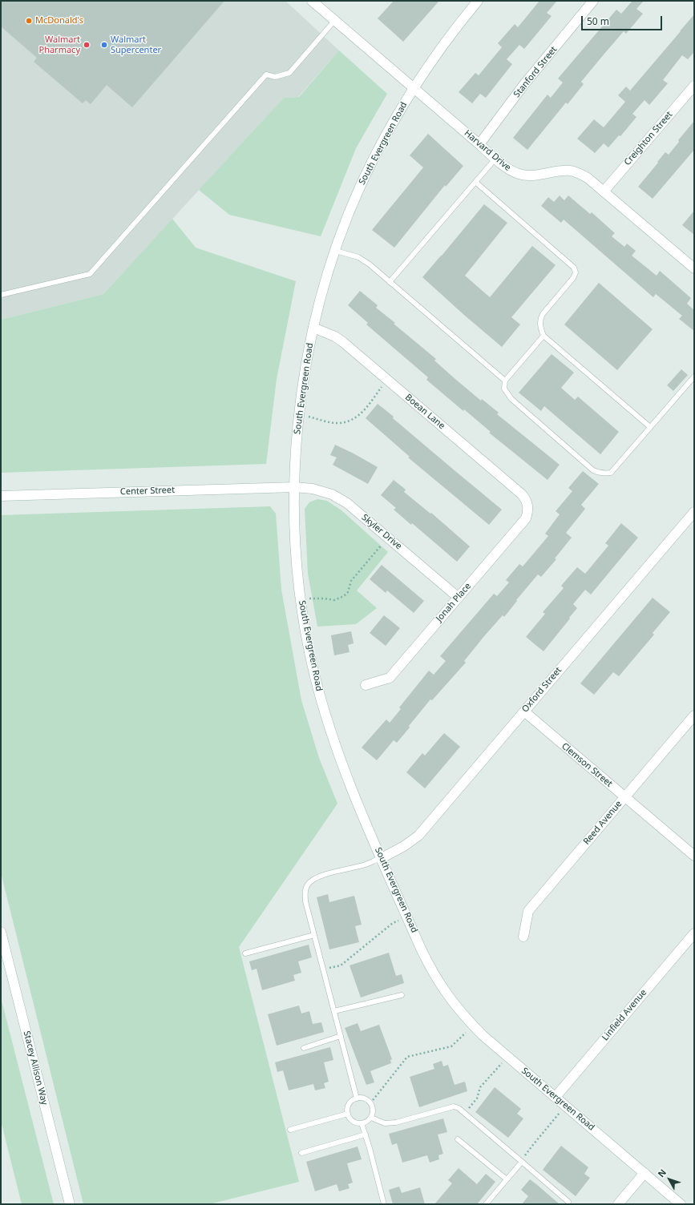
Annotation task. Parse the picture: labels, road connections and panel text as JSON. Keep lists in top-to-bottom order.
{
  "streets": {
    "street": [
      "Stanford Street",
      "Creighton Street",
      "South Evergreen Road",
      "Harvard Drive",
      "Boean Lane",
      "Center Street",
      "Skyler Drive",
      "Jonah Place",
      "Oxford Street",
      "Clemson Street",
      "Reed Avenue",
      "Linfield Avenue",
      "Stacey Allison Way"
    ]
  },
  "crossings": [
    ["Stanford Street", "Harvard Drive"],
    ["Creighton Street", "Harvard Drive"],
    ["South Evergreen Road", "Harvard Drive"],
    ["South Evergreen Road", "Boean Lane"],
    ["South Evergreen Road", "Center Street"],
    ["South Evergreen Road", "Skyler Drive"],
    ["South Evergreen Road", "Oxford Street"],
    ["South Evergreen Road", "Linfield Avenue"],
    ["Boean Lane", "Jonah Place"],
    ["Center Street", "Skyler Drive"],
    ["Skyler Drive", "Jonah Place"],
    ["Oxford Street", "Clemson Street"],
    ["Clemson Street", "Reed Avenue"]
  ],
  "places": ["McDonald's", "Walmart Pharmacy", "Walmart Supercenter"],
  "scale_bar": "50 m",
  "north": "top left"
}
